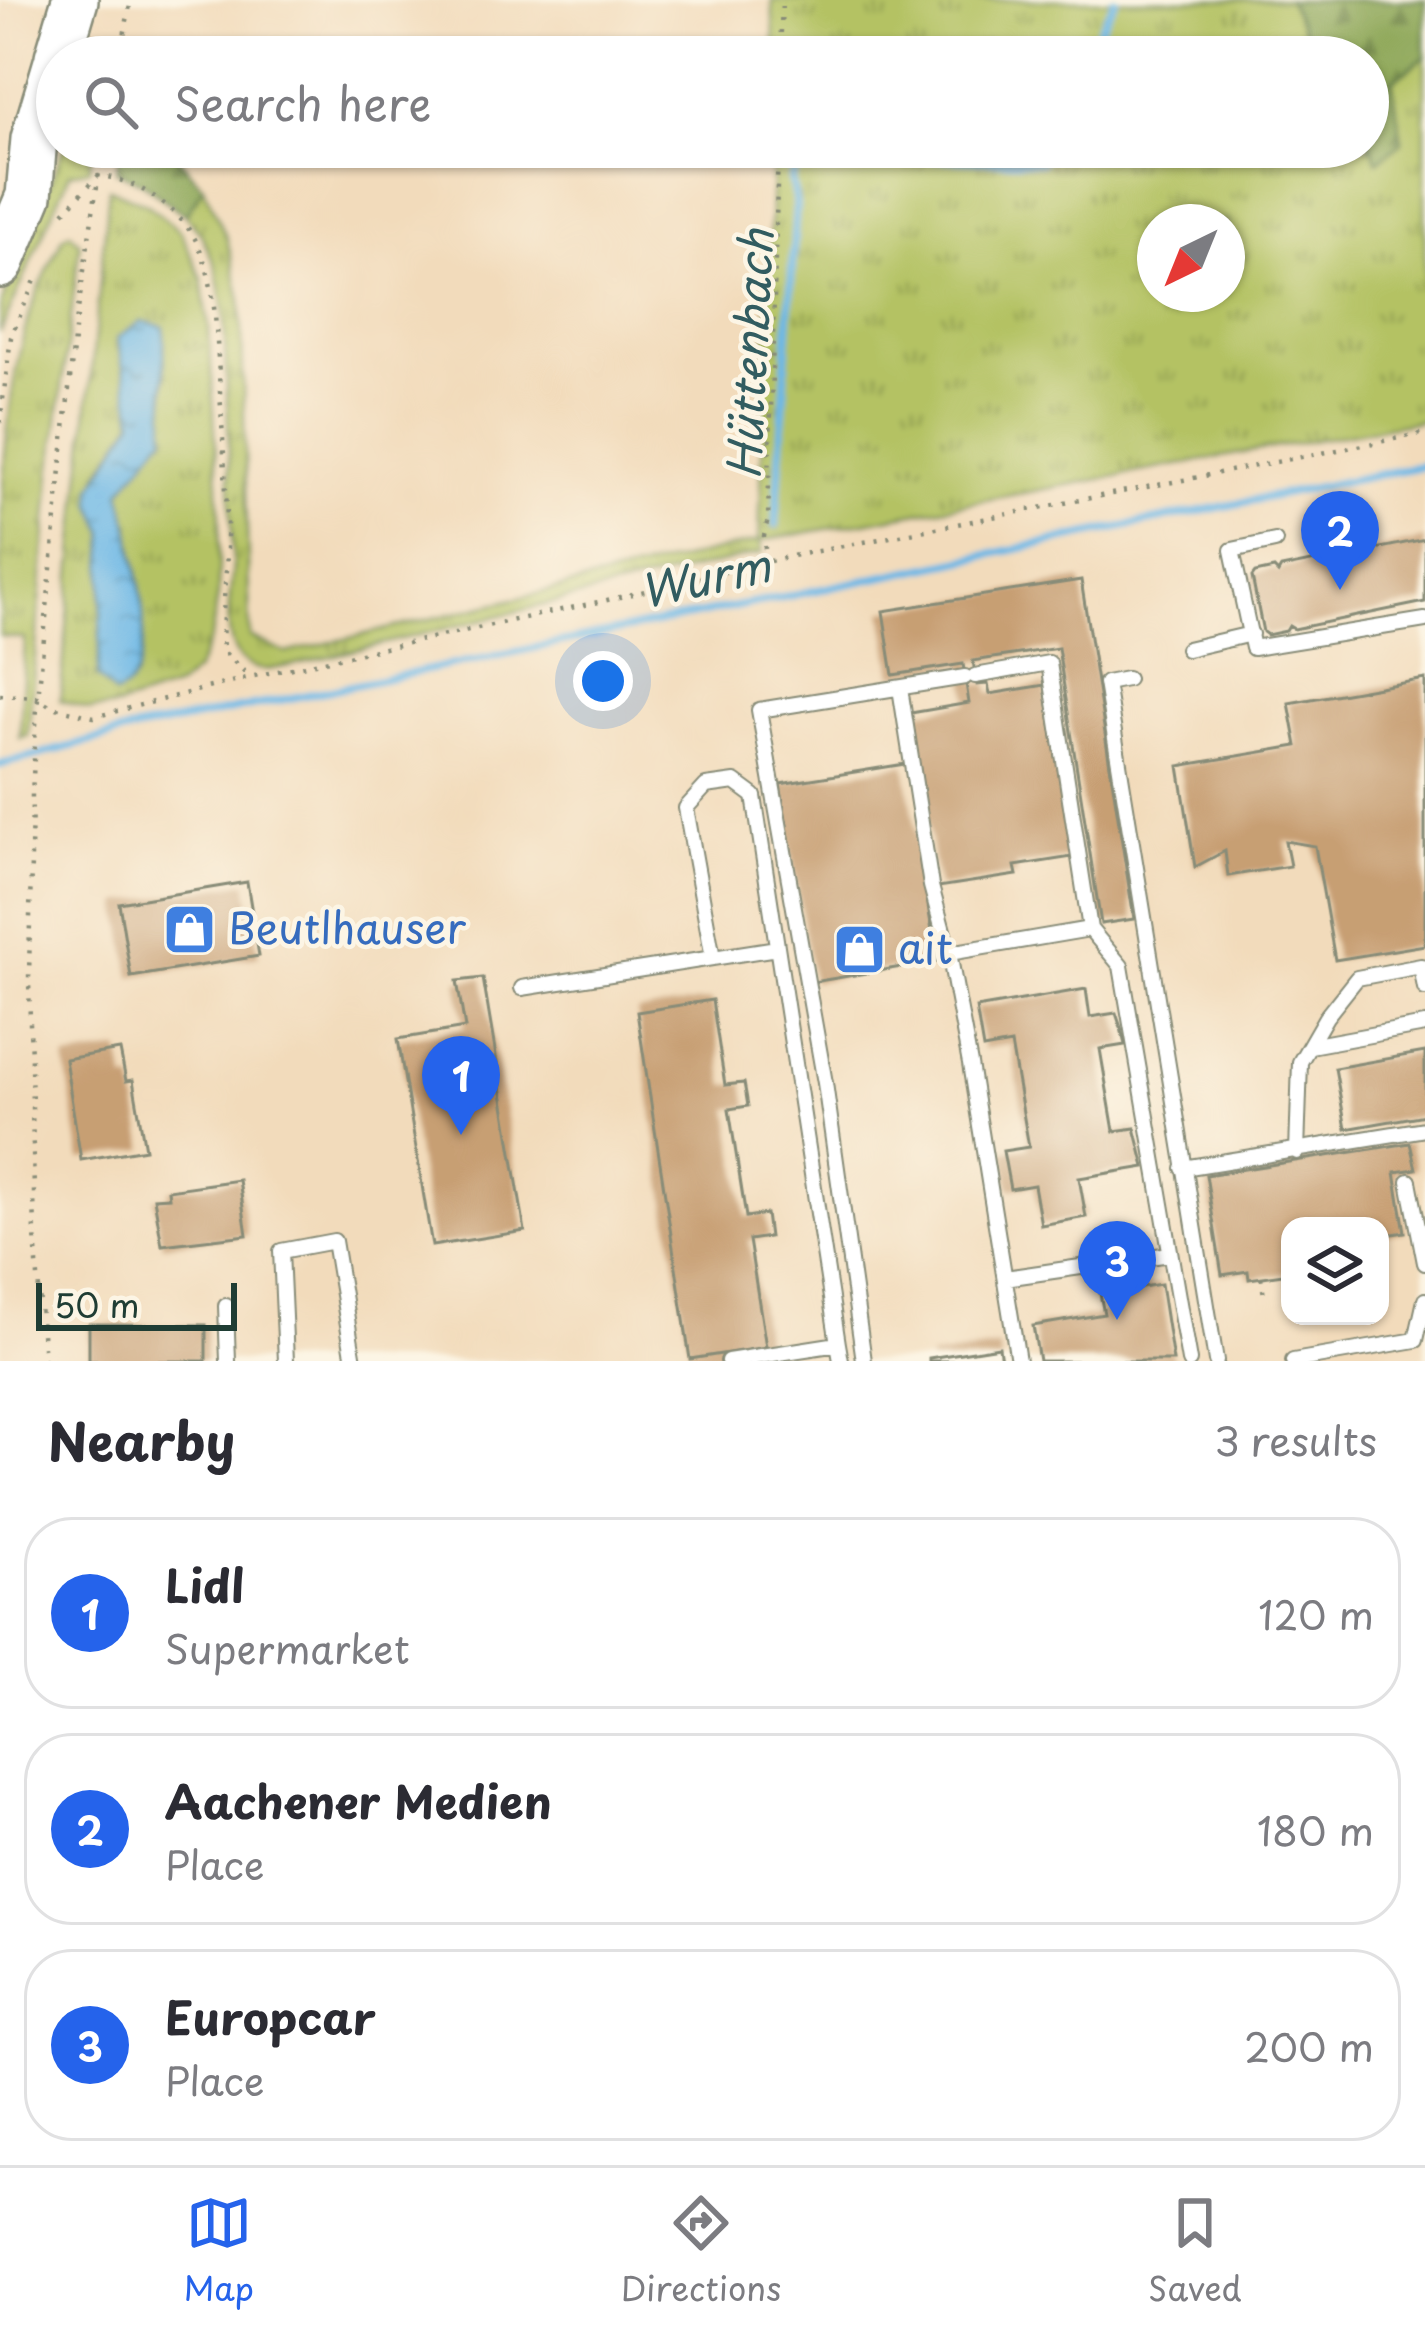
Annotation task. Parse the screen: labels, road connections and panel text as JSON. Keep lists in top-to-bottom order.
{
  "water": ["Hüttenbach", "Wurm"],
  "places": {
    "shop": ["Beutlhauser", "ait"]
  },
  "scale_bar": "50 m",
  "north": "bottom left",
  "page": {
    "search": "Search here",
    "pins": ["2", "1", "3"],
    "scale": "50 m",
    "heading": ["Nearby", "3 results"],
    "list": [
      {
        "mark": "1",
        "name": "Lidl",
        "note": "Supermarket",
        "value": "120 m"
      },
      {
        "mark": "2",
        "name": "Aachener Medien",
        "note": "Place",
        "value": "180 m"
      },
      {
        "mark": "3",
        "name": "Europcar",
        "note": "Place",
        "value": "200 m"
      }
    ],
    "nav": ["Map", "Directions", "Saved"]
  }
}
